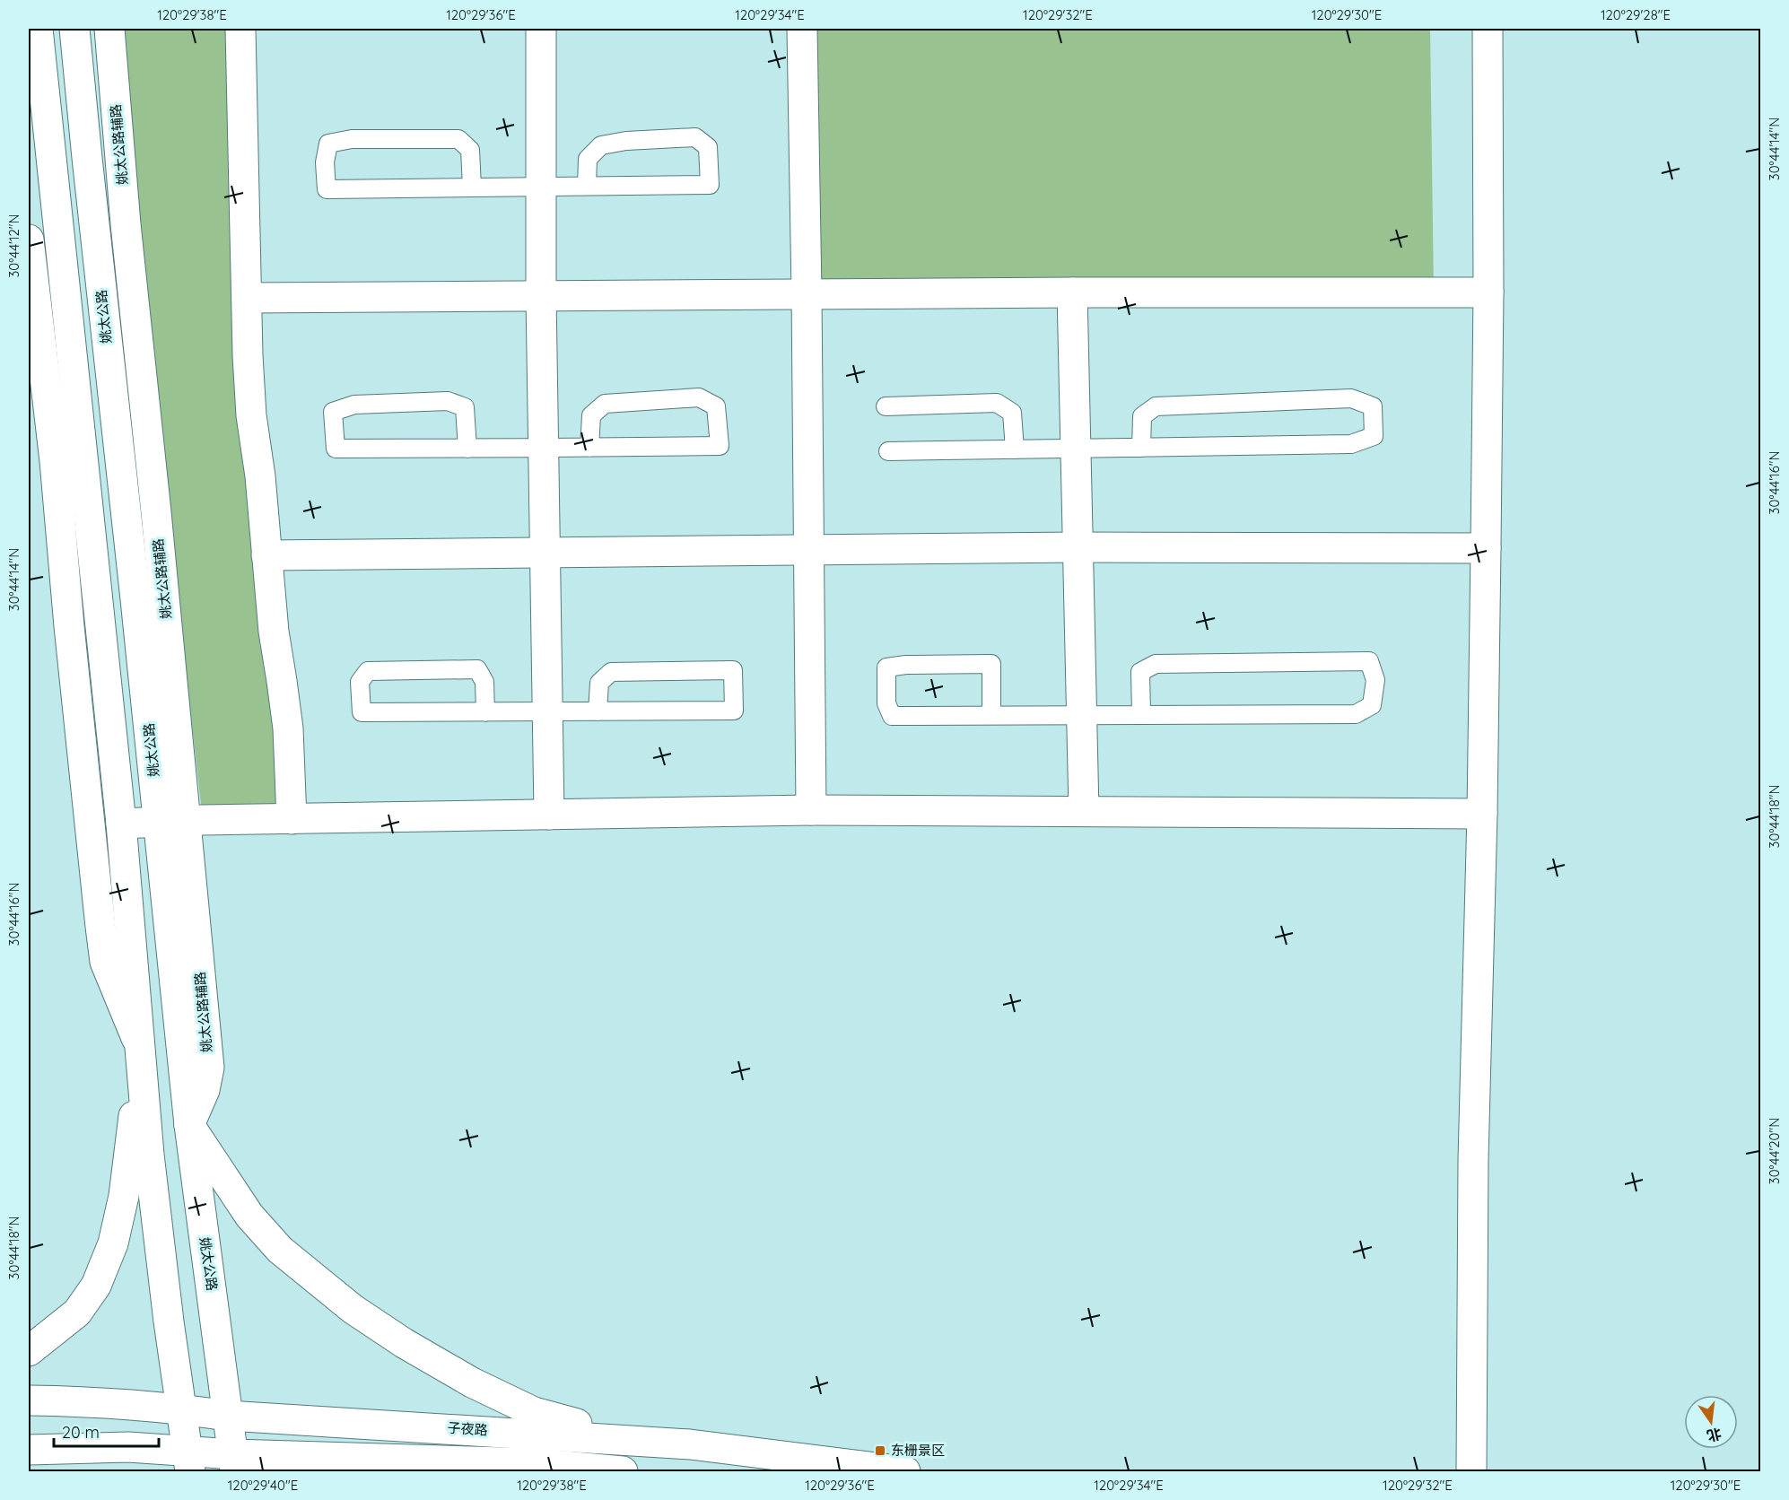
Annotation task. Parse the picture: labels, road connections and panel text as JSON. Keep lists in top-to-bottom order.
{
  "streets": {
    "street": ["姚太公路辅路", "姚太公路", "子夜路"]
  },
  "crossings": [
    ["姚太公路辅路", "姚太公路"],
    ["姚太公路", "子夜路"]
  ],
  "places": {
    "transit": ["东栅景区"]
  },
  "scale_bar": "20 m",
  "north": "bottom",
  "coordinates": [
    "120°29'38\"E",
    "120°29'36\"E",
    "120°29'34\"E",
    "120°29'32\"E",
    "120°29'30\"E",
    "120°29'28\"E",
    "30°44'14\"N",
    "30°44'12\"N",
    "30°44'16\"N",
    "30°44'18\"N",
    "30°44'20\"N",
    "120°29'40\"E"
  ]
}
